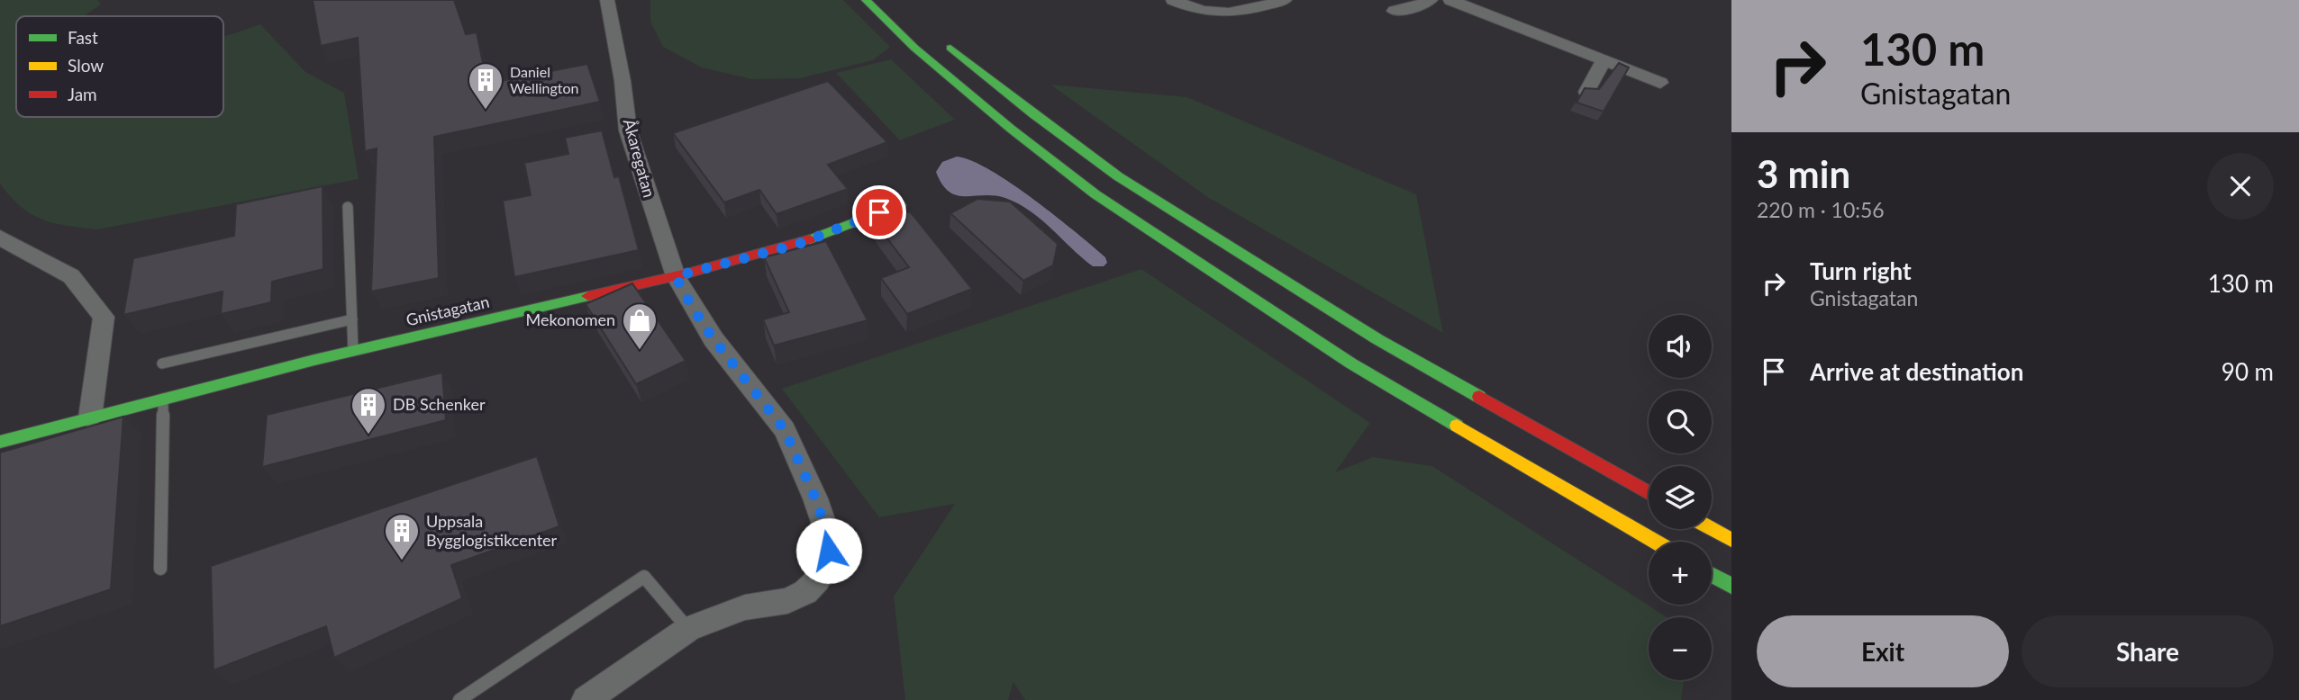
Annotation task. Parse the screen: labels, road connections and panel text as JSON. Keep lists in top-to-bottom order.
{
  "streets": {
    "main road": ["Gnistagatan"],
    "street": ["Åkaregatan"]
  },
  "crossings": [
    ["Åkaregatan", "Gnistagatan"]
  ],
  "places": {
    "building": ["Daniel Wellington", "DB Schenker", "Uppsala Bygglogistikcenter"],
    "shop": ["Mekonomen"]
  },
  "legend": ["Fast", "Slow", "Jam"],
  "page": {
    "turn": ["130 m", "Gnistagatan"],
    "heading": ["3 min", "220 m · 10:56"],
    "list": [
      {
        "name": "Turn right",
        "note": "Gnistagatan",
        "value": "130 m"
      },
      {
        "name": "Arrive at destination",
        "value": "90 m"
      }
    ],
    "map_buttons": ["+", "−"],
    "buttons": ["Exit", "Share"]
  }
}
